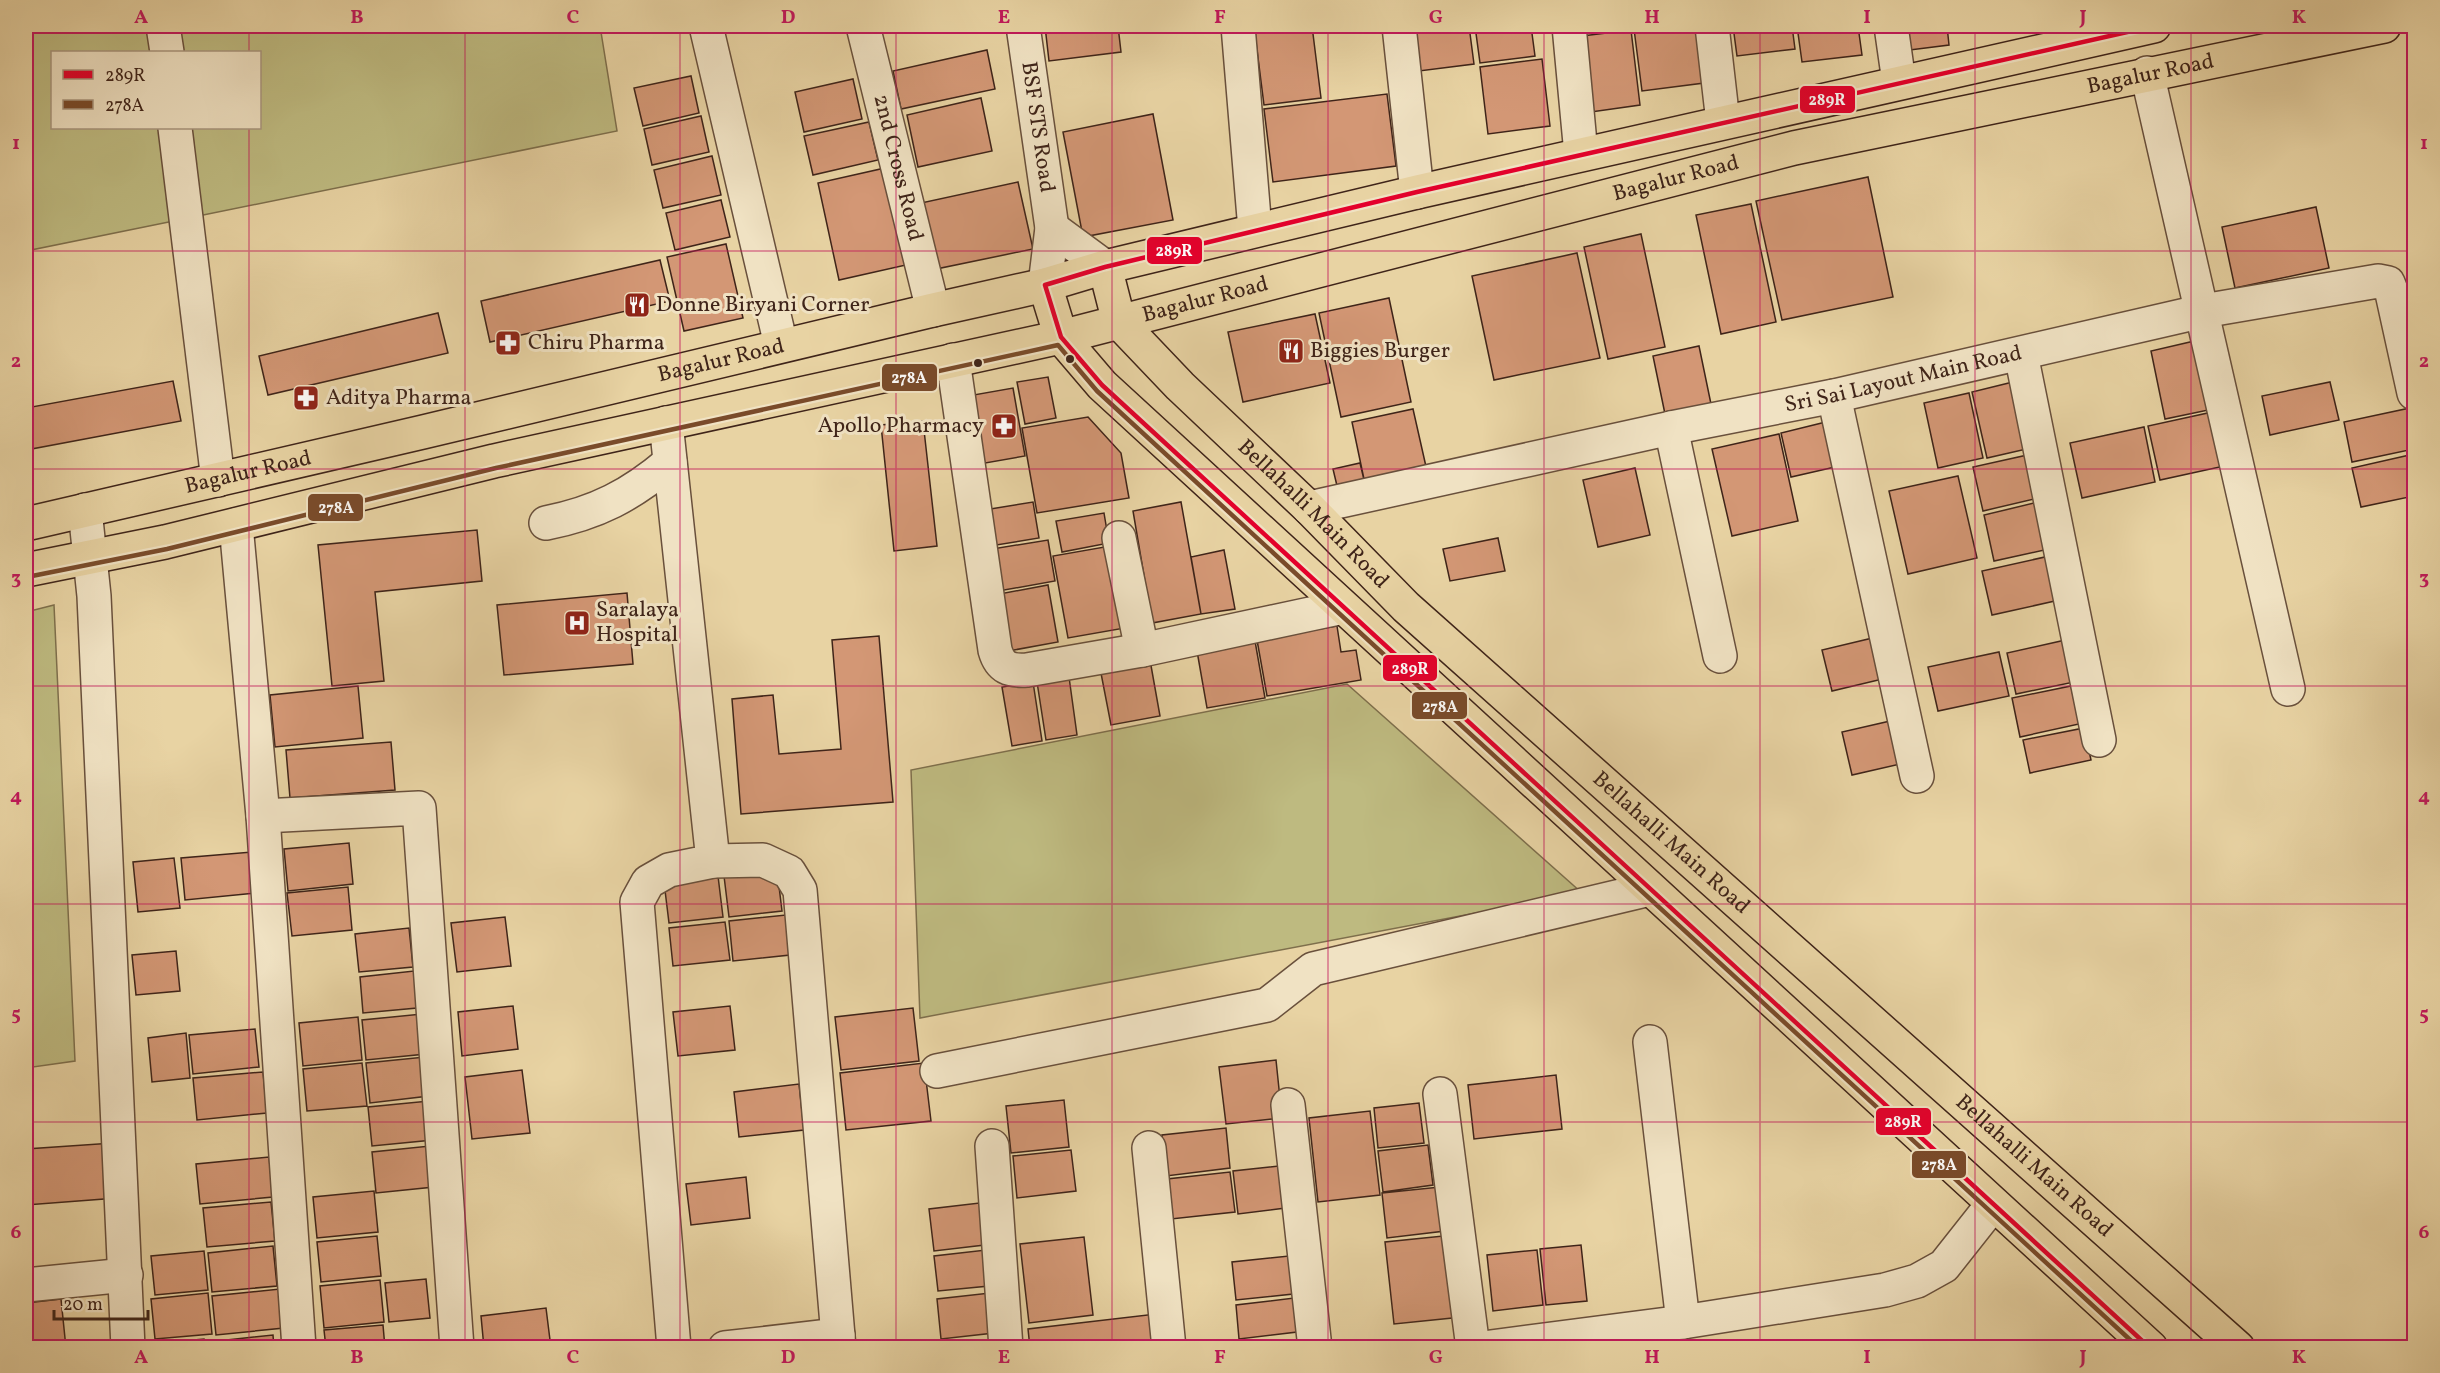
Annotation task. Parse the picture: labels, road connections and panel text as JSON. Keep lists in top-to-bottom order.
{
  "streets": {
    "main road": ["Bagalur Road", "Bellahalli Main Road"],
    "street": ["BSF STS Road", "2nd Cross Road", "Sri Sai Layout Main Road"]
  },
  "crossings": [
    ["Bagalur Road", "BSF STS Road"],
    ["Bagalur Road", "2nd Cross Road"],
    ["Bagalur Road", "Bellahalli Main Road"],
    ["Sri Sai Layout Main Road", "Bellahalli Main Road"]
  ],
  "places": {
    "restaurant": ["Donne Biryani Corner", "Biggies Burger"],
    "pharmacy": ["Chiru Pharma", "Aditya Pharma", "Apollo Pharmacy"],
    "hospital": ["Saralaya Hospital"]
  },
  "lines": ["transit line 289R", "transit line 278A"],
  "legend": ["289R", "278A"],
  "scale_bar": "20 m",
  "grid": {
    "columns": [
      "A",
      "B",
      "C",
      "D",
      "E",
      "F",
      "G",
      "H",
      "I",
      "J",
      "K"
    ],
    "rows": [
      "1",
      "2",
      "3",
      "4",
      "5",
      "6"
    ]
  }
}
